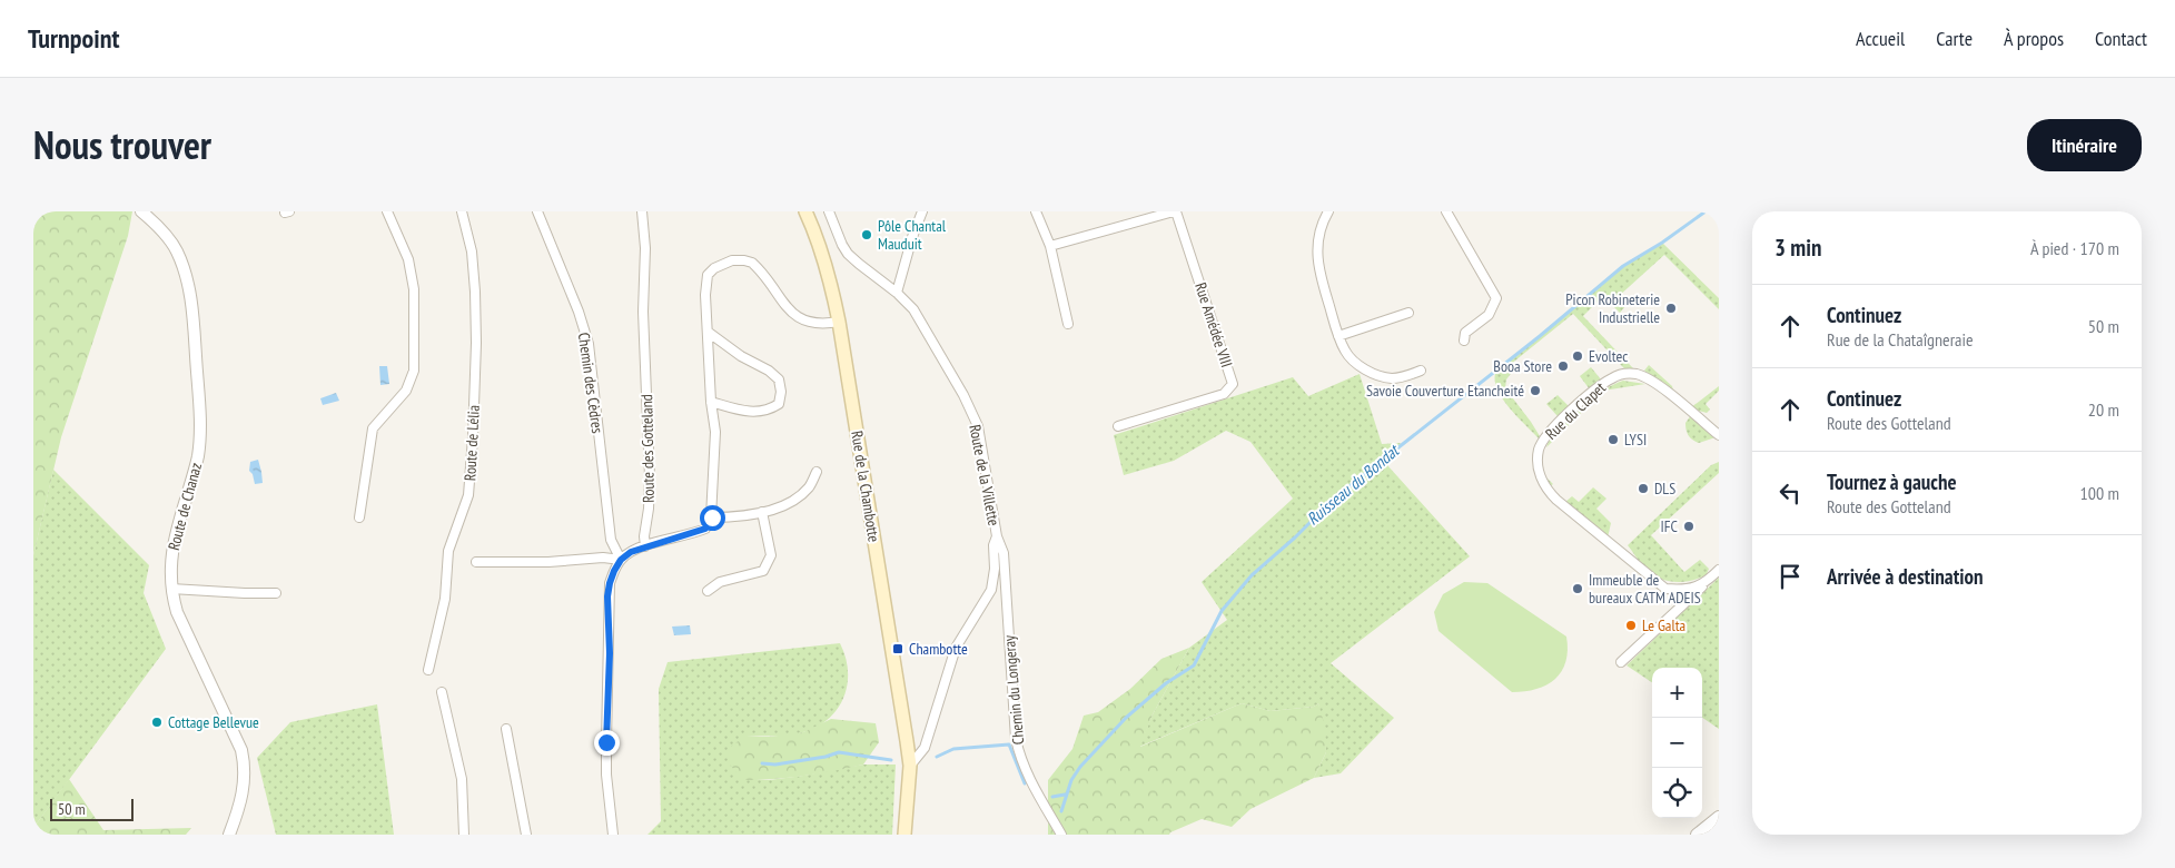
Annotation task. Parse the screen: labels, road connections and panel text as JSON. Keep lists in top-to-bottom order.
{
  "streets": {
    "main road": ["Rue de la Chambotte"],
    "street": [
      "Rue Amédée VIII",
      "Chemin des Cèdres",
      "Rue du Clapet",
      "Route de Lélia",
      "Route des Gotteland",
      "Route de la Villette",
      "Route de Chanaz",
      "Chemin du Longeray"
    ]
  },
  "crossings": [
    ["Route de la Villette", "Rue de la Chambotte"],
    ["Route de la Villette", "Chemin du Longeray"]
  ],
  "water": ["Ruisseau du Bondat"],
  "places": {
    "other": [
      "Pôle Chantal Mauduit",
      "Picon Robineterie Industrielle",
      "Evoltec",
      "Booa Store",
      "Savoie Couverture Etancheité",
      "LYSI",
      "DLS",
      "IFC",
      "Immeuble de bureaux CATM ADEIS",
      "Le Galta",
      "Cottage Bellevue"
    ],
    "transit": ["Chambotte"]
  },
  "scale_bar": "50 m",
  "page": {
    "header": "Turnpoint",
    "nav": [
      "Accueil",
      "Carte",
      "À propos",
      "Contact"
    ],
    "title": "Nous trouver",
    "buttons": "Itinéraire",
    "heading": ["3 min", "À pied · 170 m"],
    "list": [
      ["Continuez", "Rue de la Chataîgneraie", "50 m"],
      ["Continuez", "Route des Gotteland", "20 m"],
      ["Tournez à gauche", "Route des Gotteland", "100 m"],
      "Arrivée à destination"
    ],
    "map_buttons": ["+", "−"],
    "scale": "50 m"
  }
}
